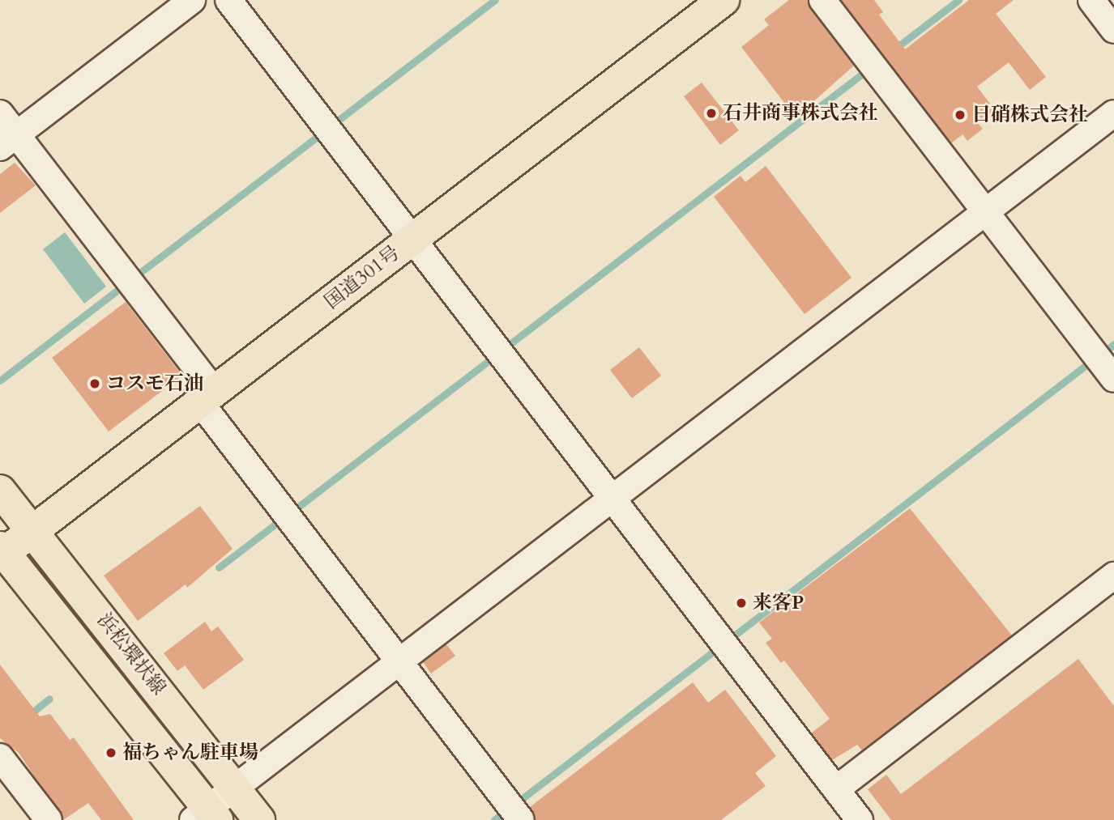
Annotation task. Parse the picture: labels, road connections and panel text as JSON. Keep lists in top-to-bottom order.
{
  "streets": {
    "main road": ["国道301号", "浜松環状線"]
  },
  "crossings": [
    ["国道301号", "浜松環状線"]
  ],
  "places": [
    "石井商事株式会社",
    "日硝株式会社",
    "コスモ石油",
    "来客P",
    "福ちゃん駐車場"
  ]
}
